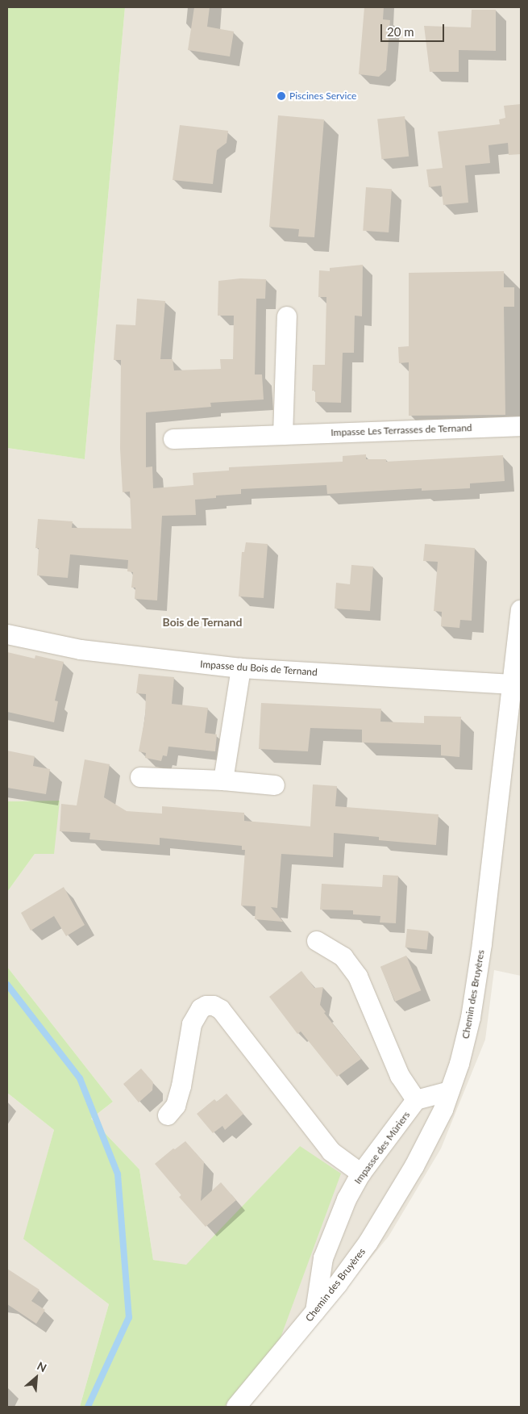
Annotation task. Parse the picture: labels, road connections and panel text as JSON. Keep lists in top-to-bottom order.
{
  "streets": {
    "street": [
      "Impasse Les Terrasses de Ternand",
      "Impasse du Bois de Ternand",
      "Chemin des Bruyères",
      "Impasse des Mûriers"
    ]
  },
  "crossings": [
    ["Impasse du Bois de Ternand", "Chemin des Bruyères"],
    ["Chemin des Bruyères", "Impasse des Mûriers"]
  ],
  "districts": ["Bois de Ternand"],
  "places": ["Piscines Service"],
  "scale_bar": "20 m",
  "north": "top right"
}
